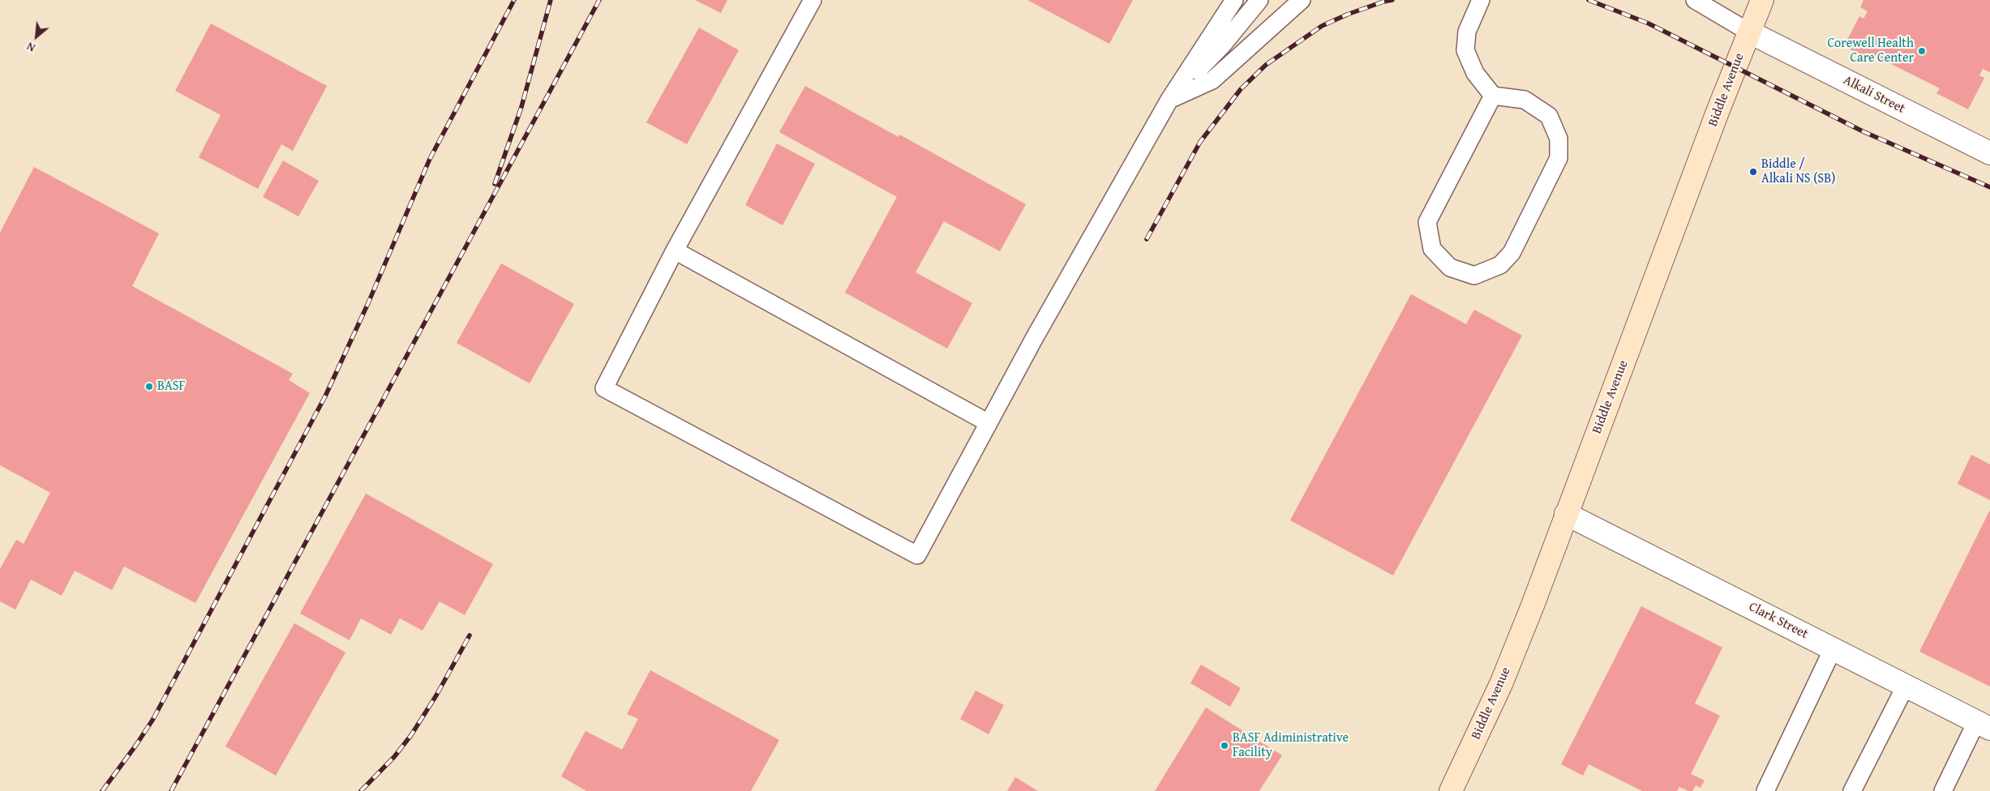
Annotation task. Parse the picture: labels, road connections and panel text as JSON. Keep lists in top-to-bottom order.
{
  "streets": {
    "main road": ["Biddle Avenue"],
    "street": ["Alkali Street", "Clark Street"]
  },
  "crossings": [
    ["Biddle Avenue", "Alkali Street"],
    ["Biddle Avenue", "Clark Street"]
  ],
  "places": [
    "Corewell Health Care Center",
    "Biddle / Alkali NS (SB)",
    "BASF",
    "BASF Adiministrative Facility"
  ],
  "north": "bottom left"
}
